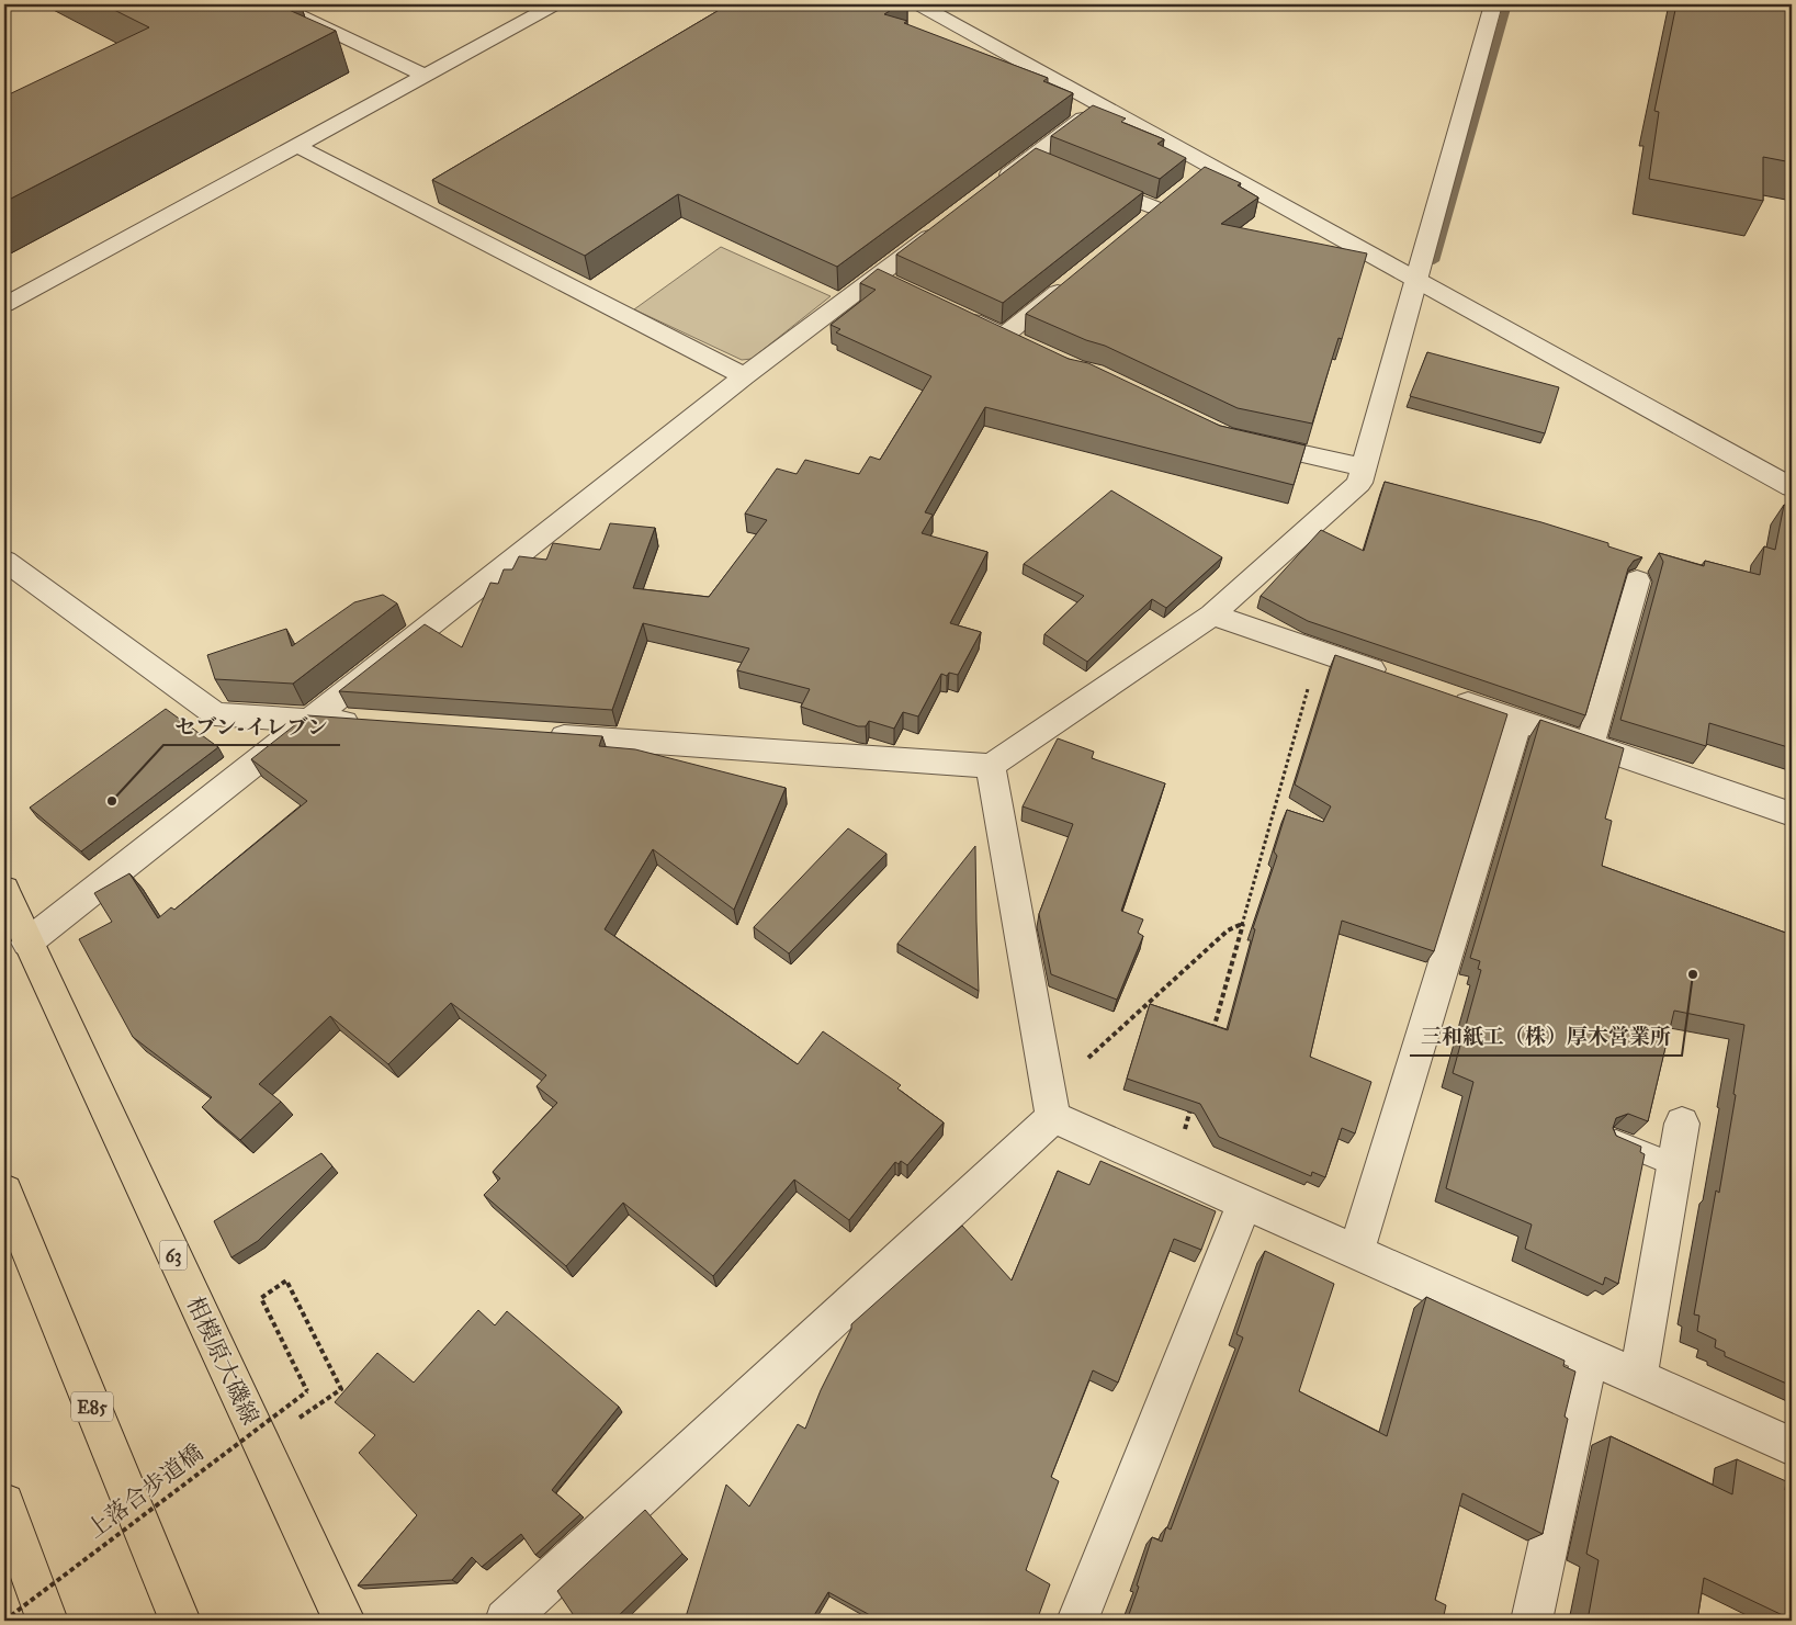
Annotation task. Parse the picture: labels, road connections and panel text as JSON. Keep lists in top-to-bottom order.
{
  "streets": {
    "main road": ["63", "相模原大磯線", "E85"],
    "path": ["上落合歩道橋"]
  },
  "places": ["セブン-イレブン", "三和紙工（株）厚木営業所"]
}
